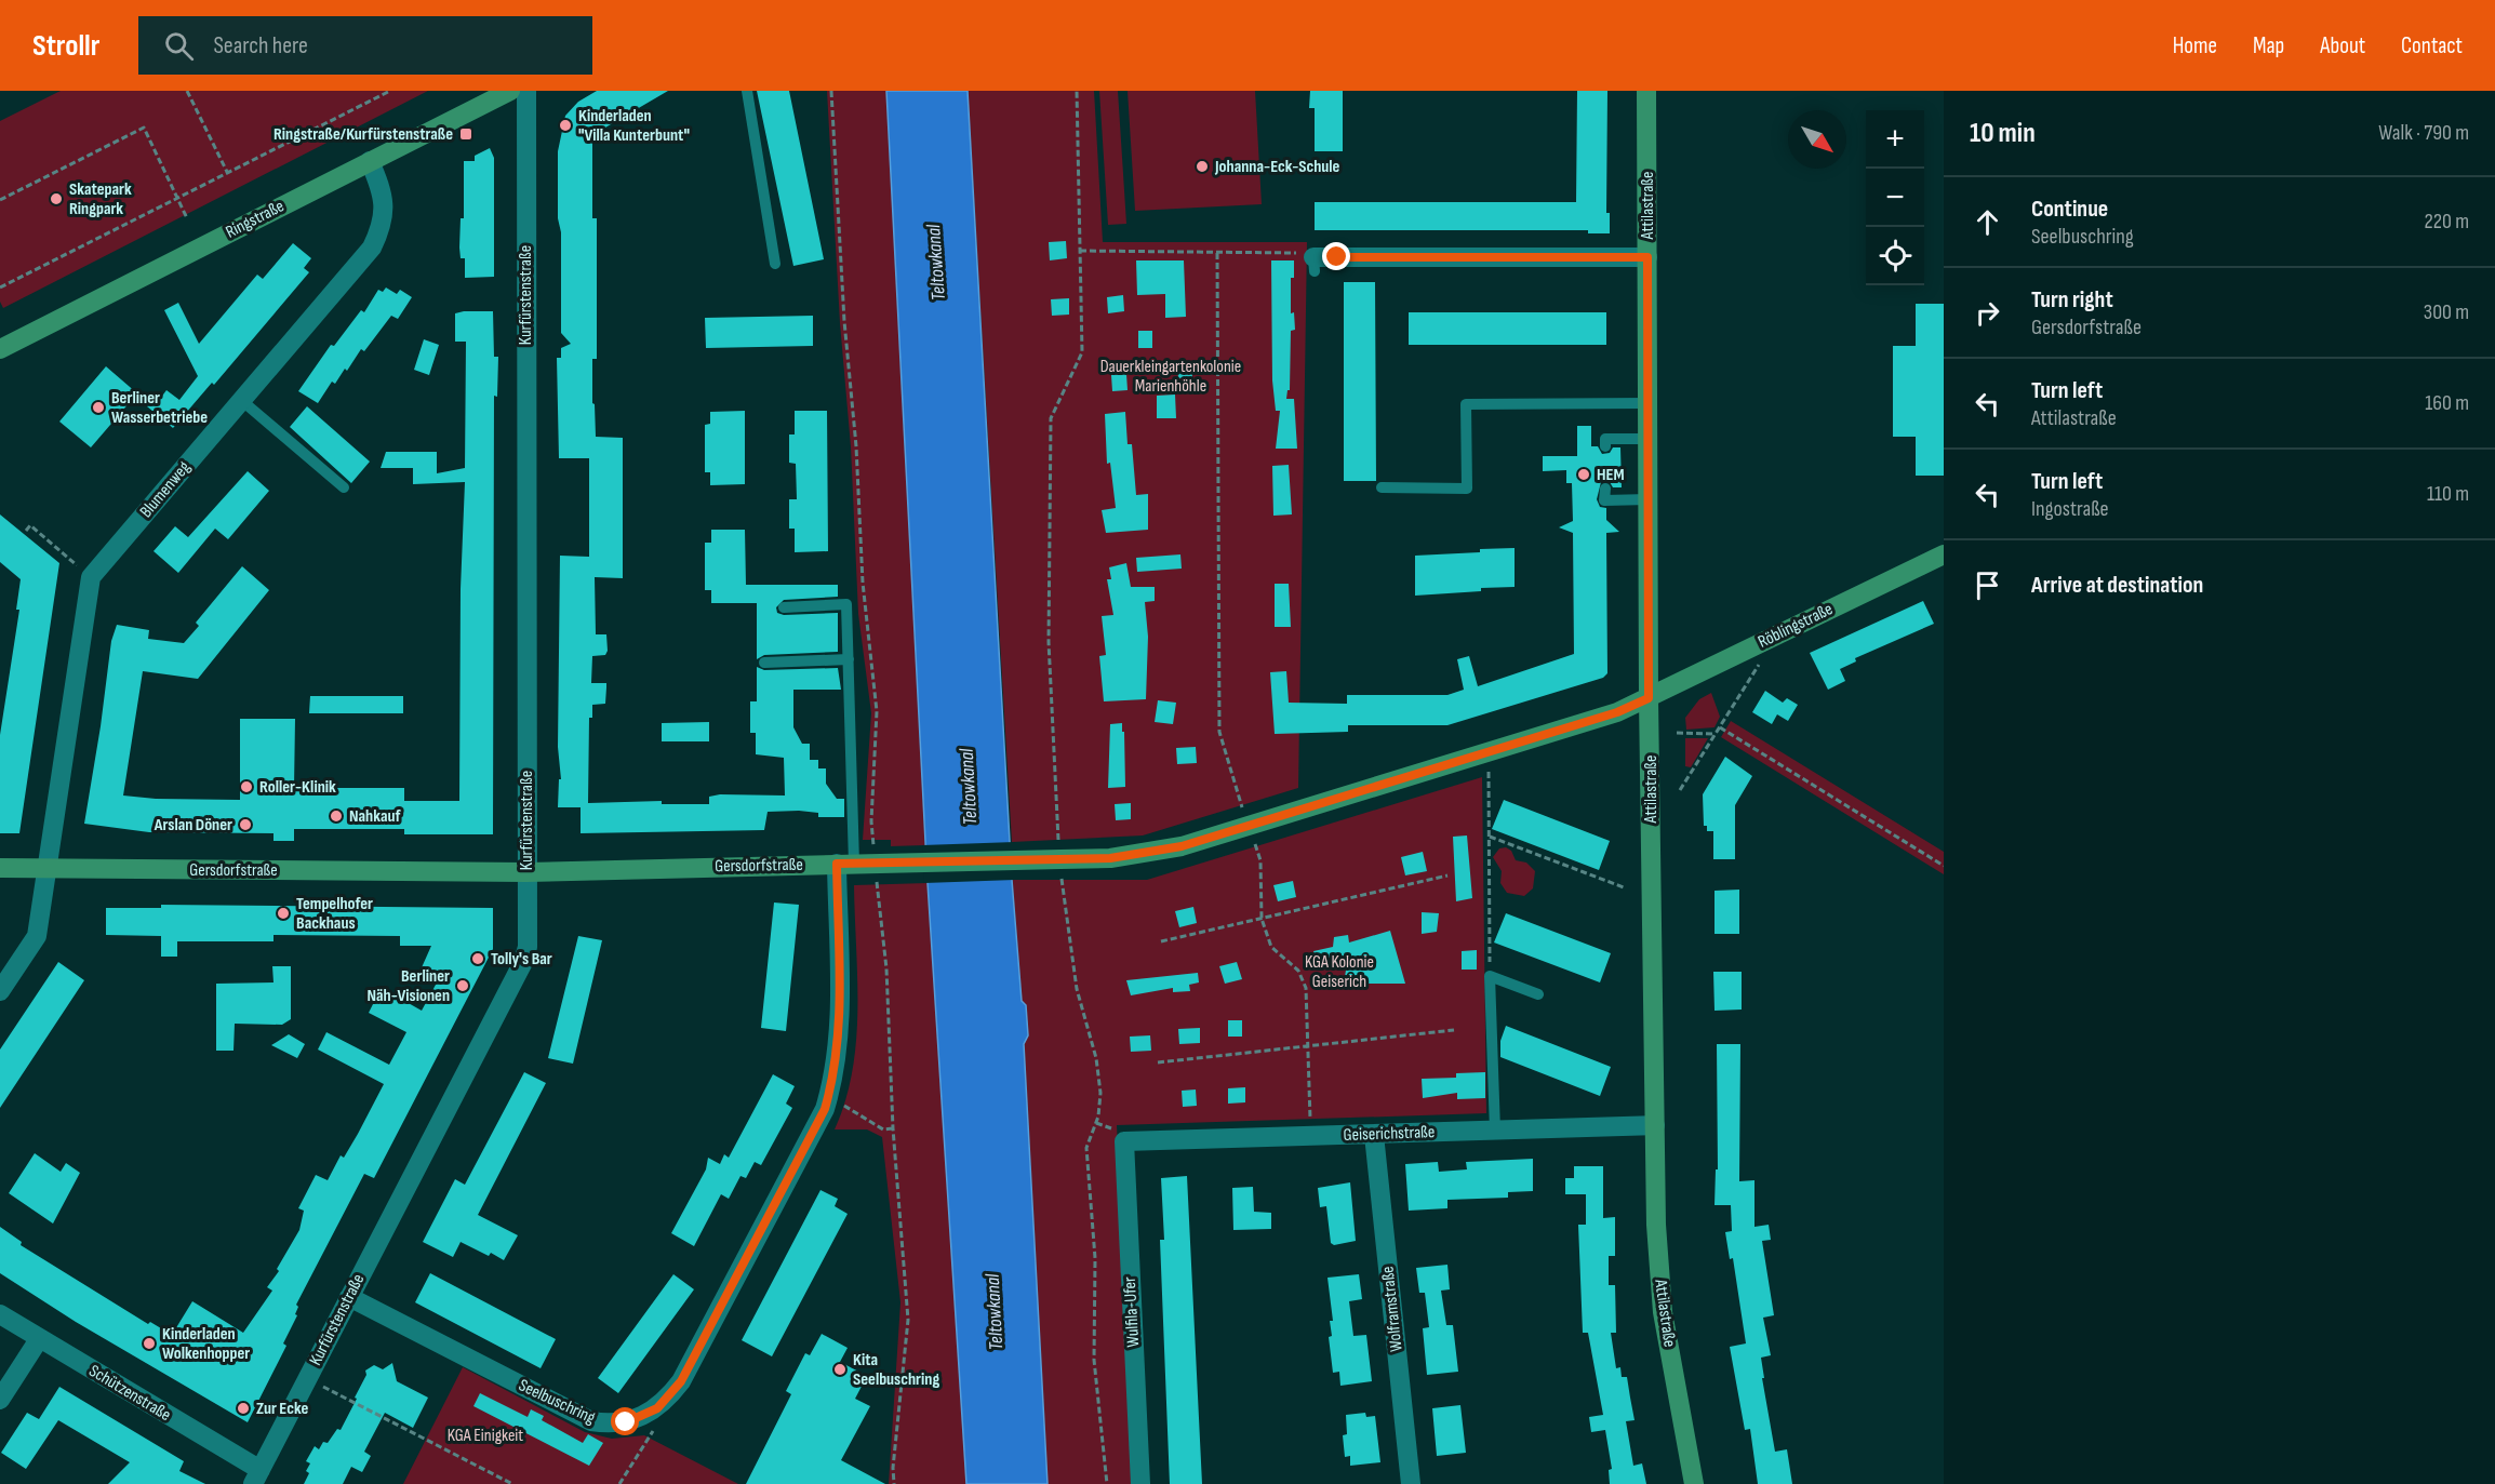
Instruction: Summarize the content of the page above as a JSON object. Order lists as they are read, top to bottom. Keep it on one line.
{"streets":{"street":["Attilastraße","Ringstraße","Kurfürstenstraße","Blumenweg","Röblingstraße","Gersdorfstraße","Geiserichstraße","Wolframstraße","Wulfila-Ufer","Schützenstraße","Seelbuschring"]},"crossings":[["Attilastraße","Röblingstraße"],["Attilastraße","Gersdorfstraße"],["Attilastraße","Geiserichstraße"],["Ringstraße","Blumenweg"],["Kurfürstenstraße","Gersdorfstraße"],["Kurfürstenstraße","Schützenstraße"],["Kurfürstenstraße","Seelbuschring"],["Blumenweg","Gersdorfstraße"],["Röblingstraße","Gersdorfstraße"],["Gersdorfstraße","Seelbuschring"],["Geiserichstraße","Wolframstraße"],["Geiserichstraße","Wulfila-Ufer"]],"water":["Teltowkanal"],"parks":["Dauerkleingartenkolonie Marienhöhle","KGA Kolonie Geiserich","KGA Einigkeit"],"places":{"other":["Kinderladen \"Villa Kunterbunt\"","Johanna-Eck-Schule","Skatepark Ringpark","Berliner Wasserbetriebe","HEM","Roller-Klinik","Nahkauf","Arslan Döner","Tempelhofer Backhaus","Tolly's Bar","Berliner Näh-Visionen","Kinderladen Wolkenhopper","Kita Seelbuschring","Zur Ecke"],"transit":["Ringstraße/Kurfürstenstraße"]},"north":"bottom right","page":{"header":"Strollr","search":"Search here","nav":["Home","Map","About","Contact"],"heading":["10 min","Walk · 790 m"],"map_buttons":["+","−"],"list":[["Continue","Seelbuschring","220 m"],["Turn right","Gersdorfstraße","300 m"],["Turn left","Attilastraße","160 m"],["Turn left","Ingostraße","110 m"],"Arrive at destination"]}}
